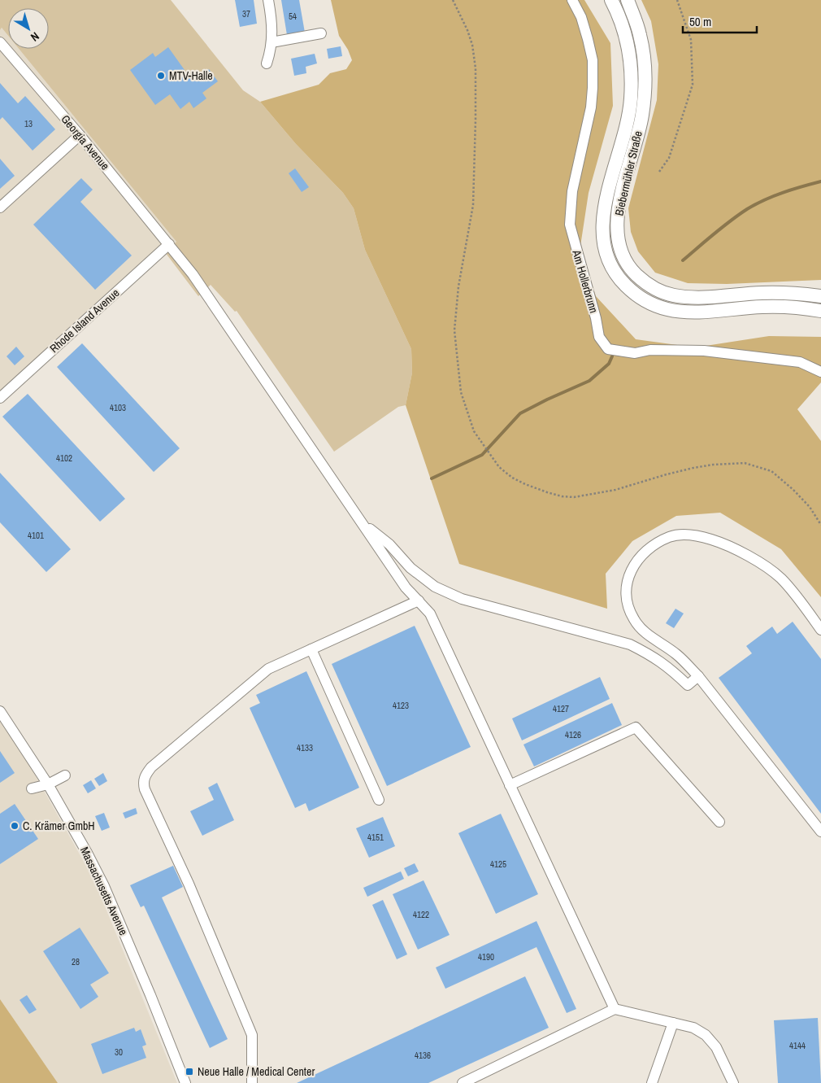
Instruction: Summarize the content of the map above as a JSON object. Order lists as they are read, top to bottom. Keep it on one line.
{"streets":{"main road":["Biebermühler Straße"],"street":["Georgia Avenue","Am Hollerbrunn","Rhode Island Avenue","Massachusetts Avenue"]},"crossings":[["Georgia Avenue","Rhode Island Avenue"]],"places":{"other":["MTV-Halle","C. Krämer GmbH"],"transit":["Neue Halle / Medical Center"]},"house_numbers":["37","54","13","4103","4102","4101","4123","4127","4126","4133","4151","4125","4122","4190","28","4144","30","4136"],"scale_bar":"50 m","north":"bottom right"}
